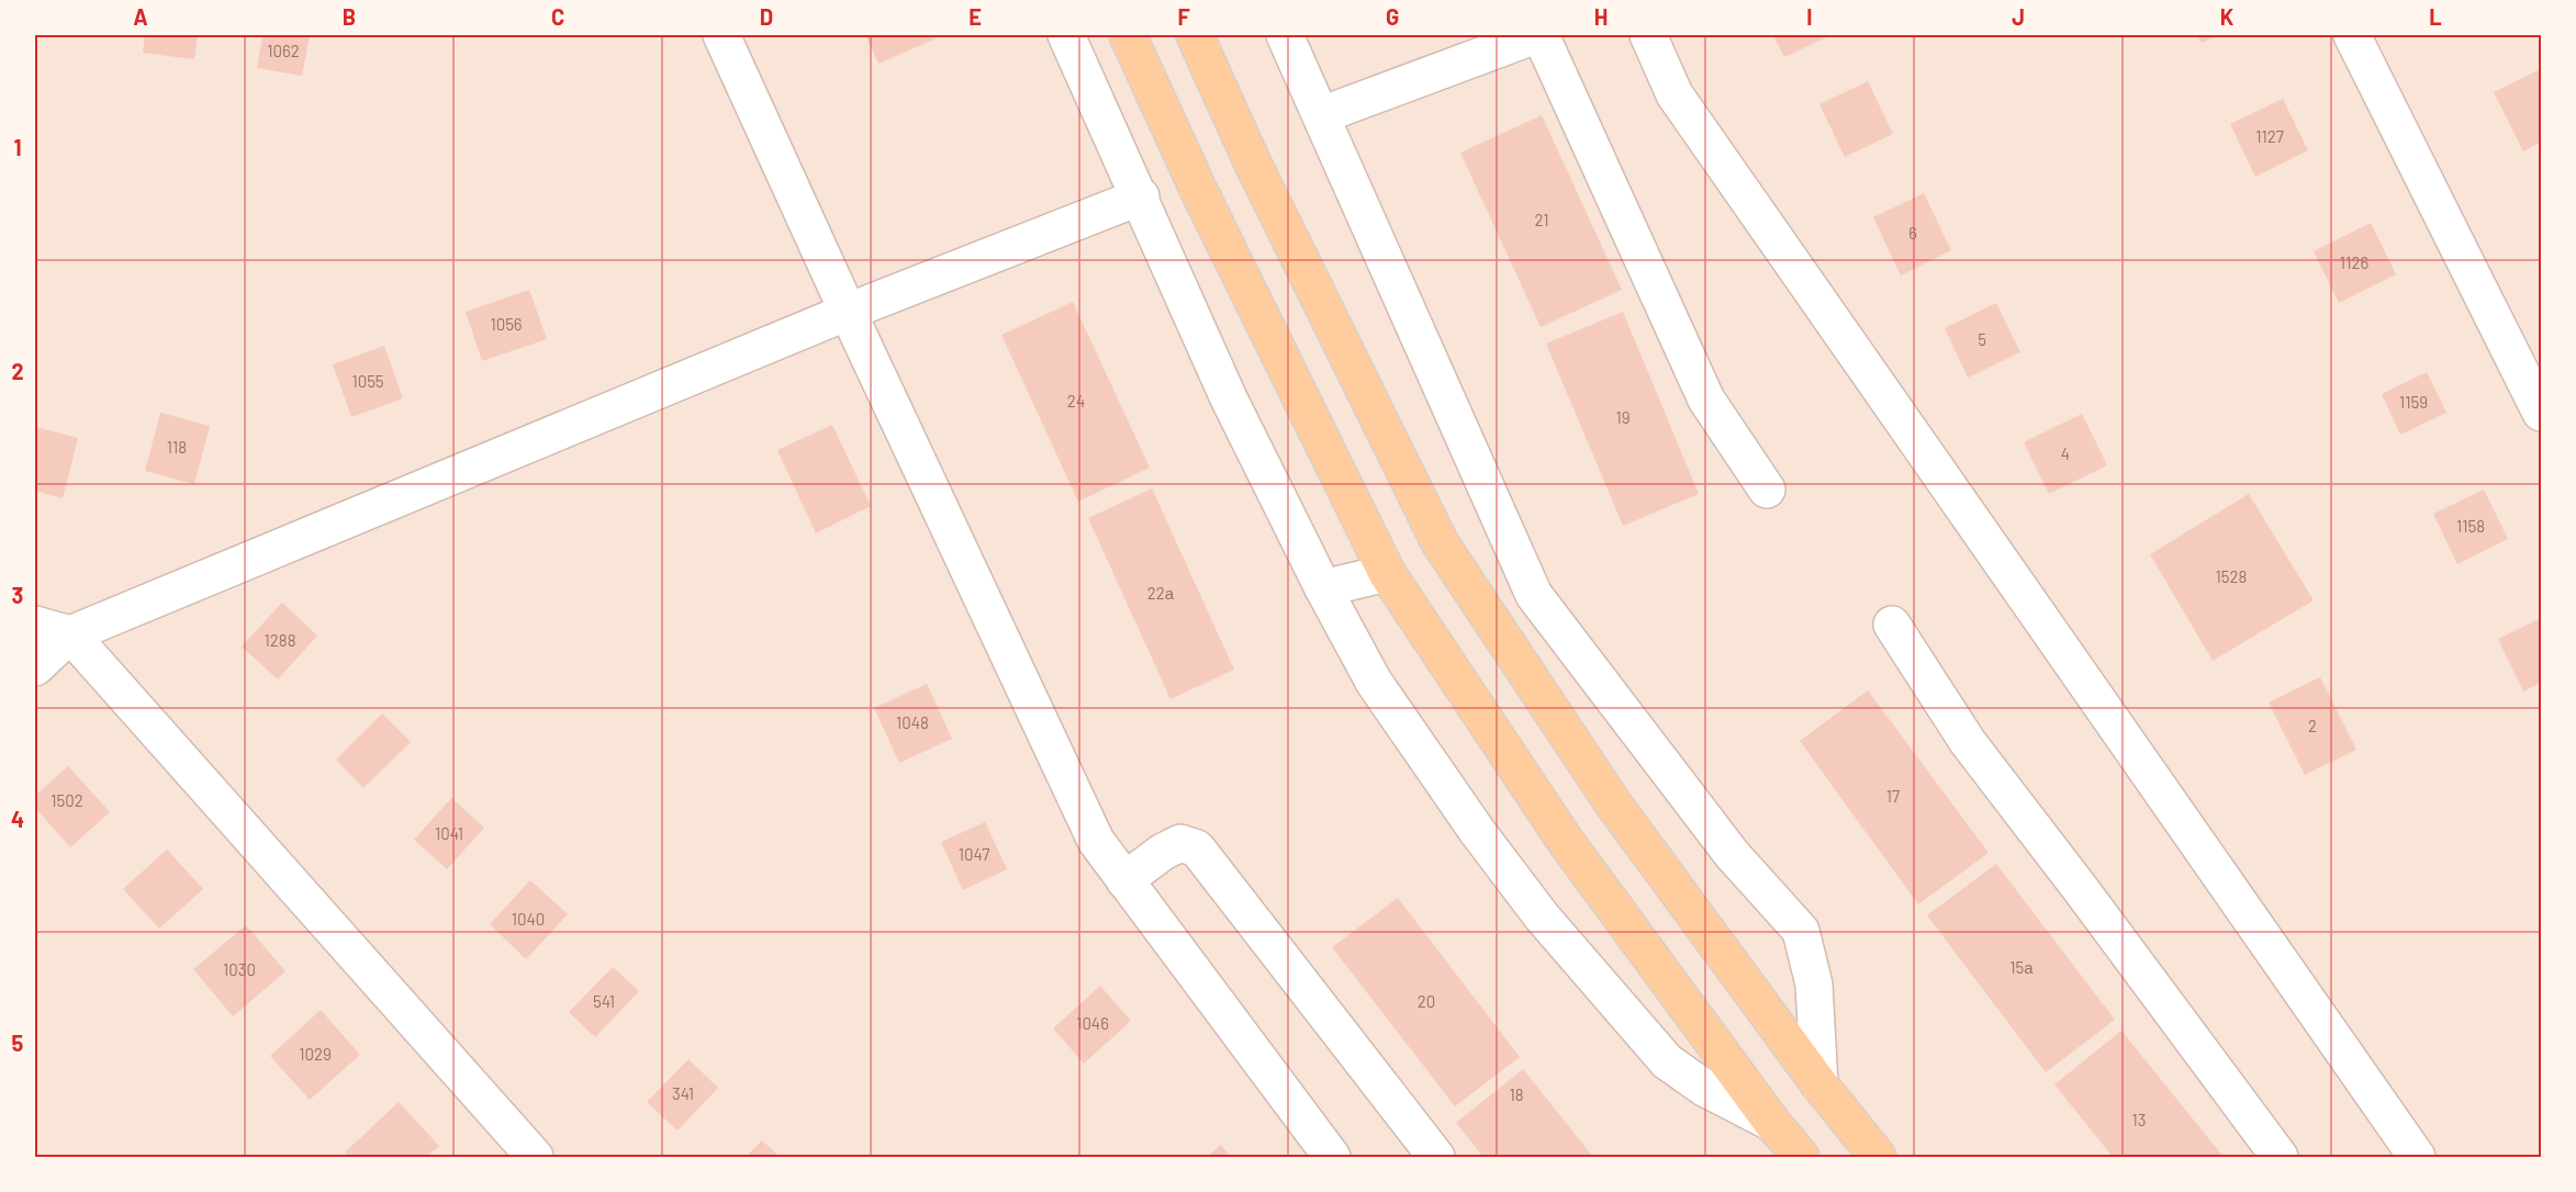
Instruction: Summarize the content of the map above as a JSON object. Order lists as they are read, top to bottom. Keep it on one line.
{"house_numbers":["1062","1127","21","6","1126","1056","5","1055","24","1159","19","118","4","1158","1528","22а","1288","1048","2","17","1502","1041","1047","1040","15а","1030","541","20","1046","1029","341","18","13"],"grid":{"columns":["A","B","C","D","E","F","G","H","I","J","K","L"],"rows":["1","2","3","4","5"]}}
